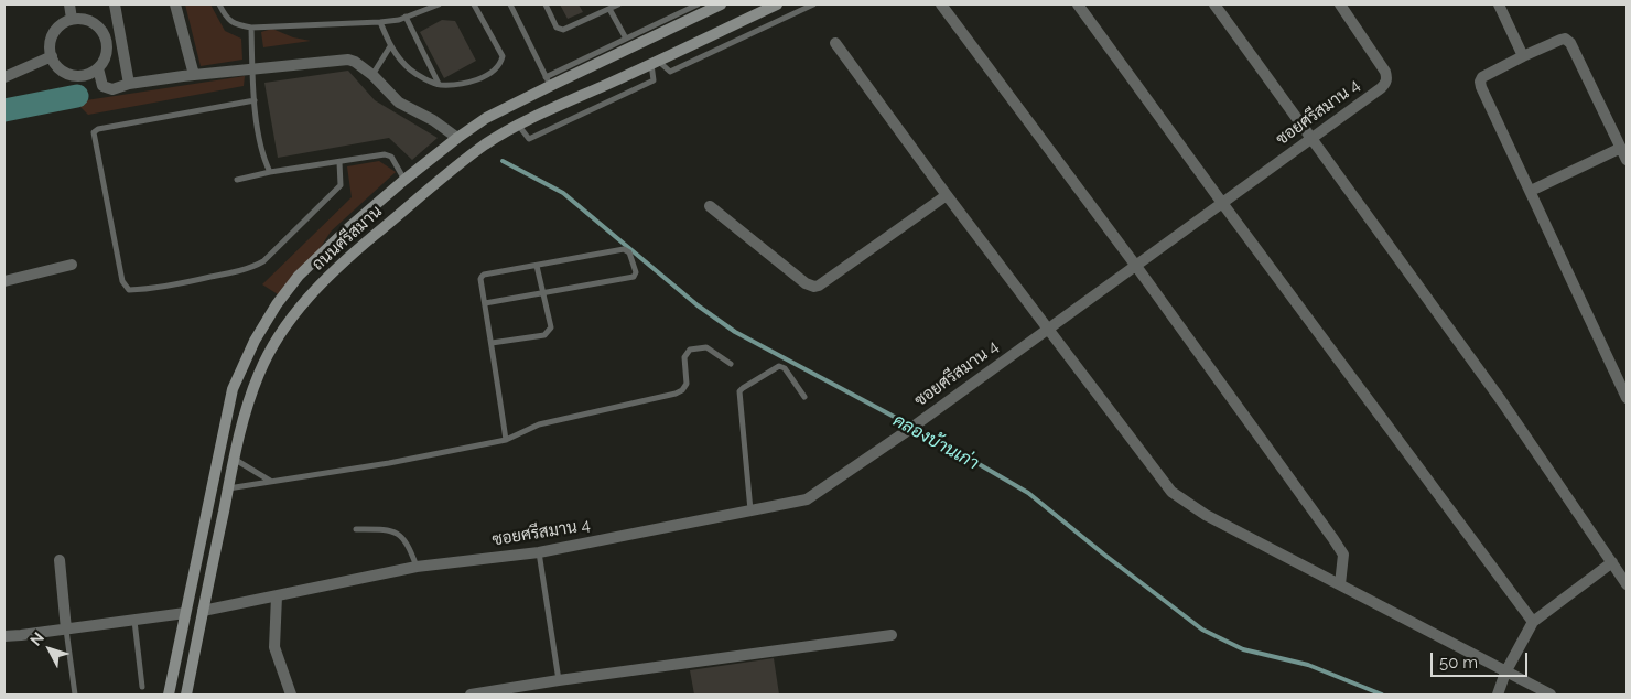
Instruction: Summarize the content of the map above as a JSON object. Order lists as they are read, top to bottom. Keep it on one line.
{"streets":{"main road":["ถนนศรีสมาน"],"street":["ซอยศรีสมาน 4"]},"crossings":[["ซอยศรีสมาน 4","ถนนศรีสมาน"]],"water":["คลองบ้านเก่า"],"scale_bar":"50 m","north":"top left"}
